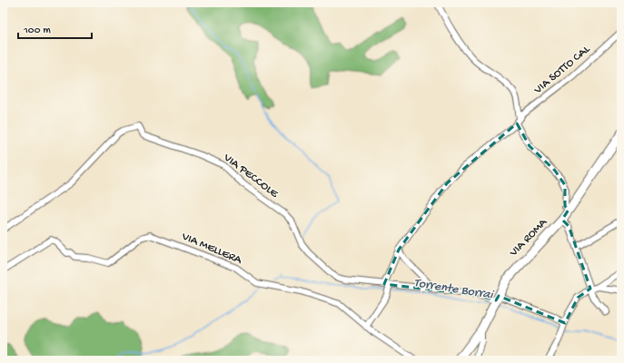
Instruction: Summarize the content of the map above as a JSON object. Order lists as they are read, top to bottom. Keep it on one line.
{"streets":{"main road":["VIA ROMA"],"street":["VIA SOTTO CAL","VIA PECCOLE","VIA MELLERA"]},"crossings":[["VIA SOTTO CAL","VIA PECCOLE"],["VIA SOTTO CAL","VIA MELLERA"],["VIA PECCOLE","VIA ROMA"]],"water":["Torrente Borrai"],"scale_bar":"100 m"}
